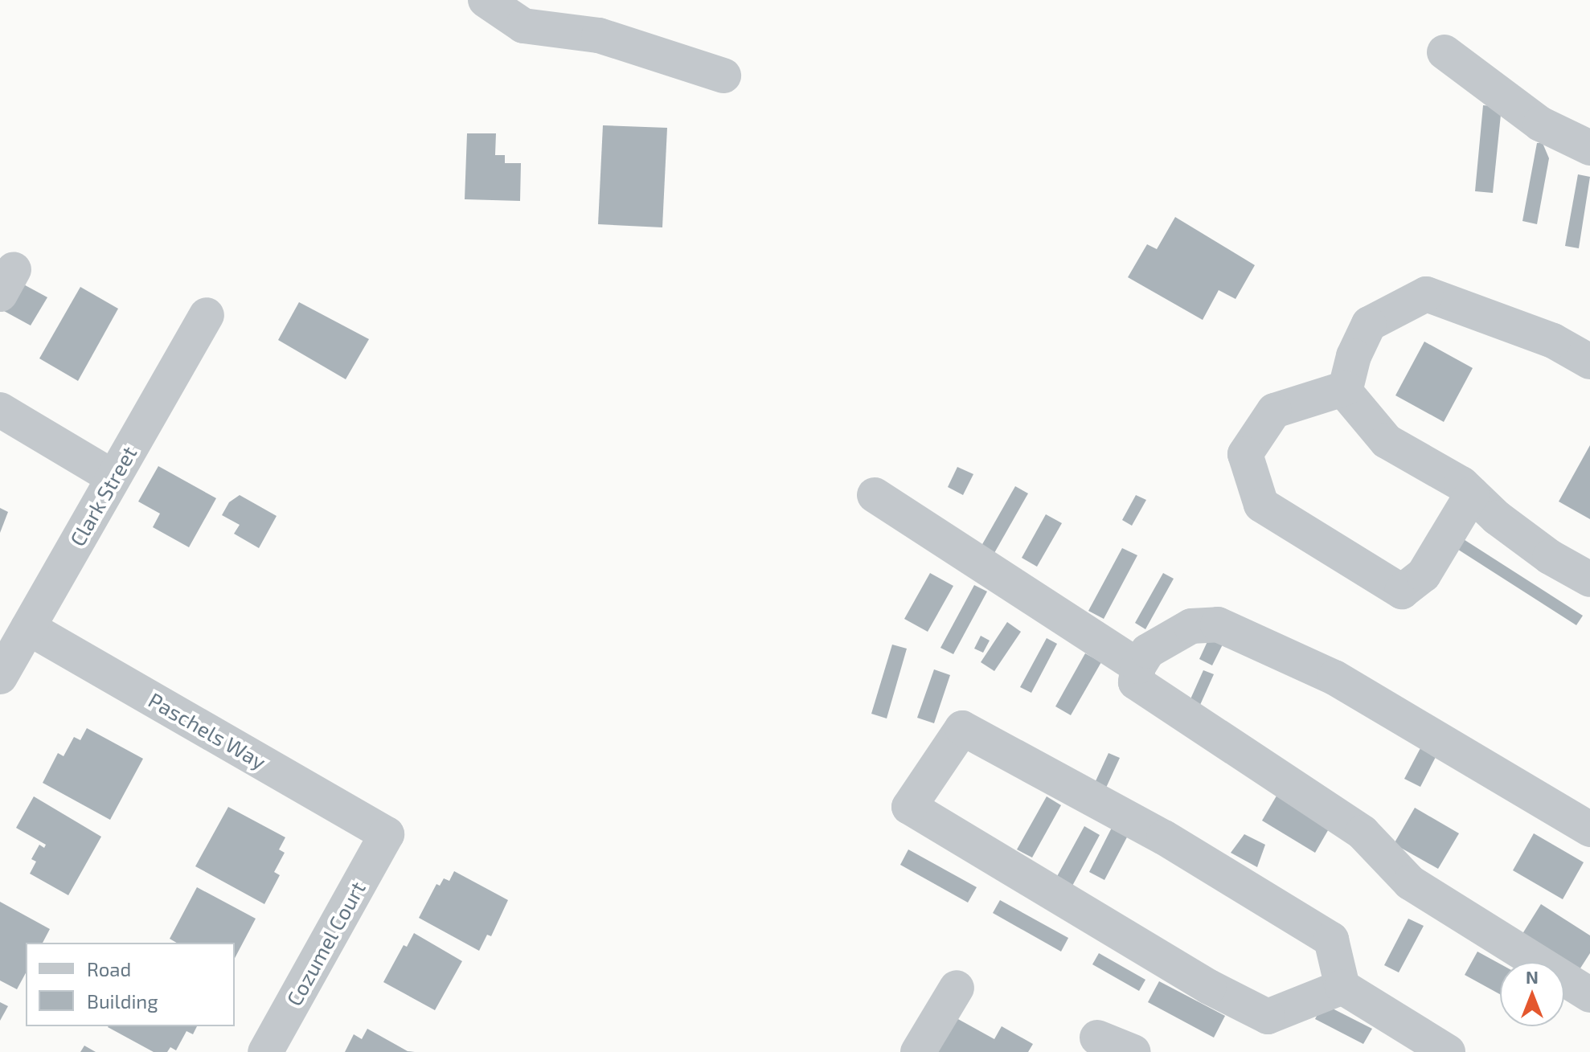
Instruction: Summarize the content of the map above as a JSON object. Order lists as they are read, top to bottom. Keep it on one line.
{"streets":{"street":["Clark Street","Paschels Way","Cozumel Court"]},"crossings":[["Clark Street","Paschels Way"],["Paschels Way","Cozumel Court"]],"legend":["Road","Building"],"north":"top"}
